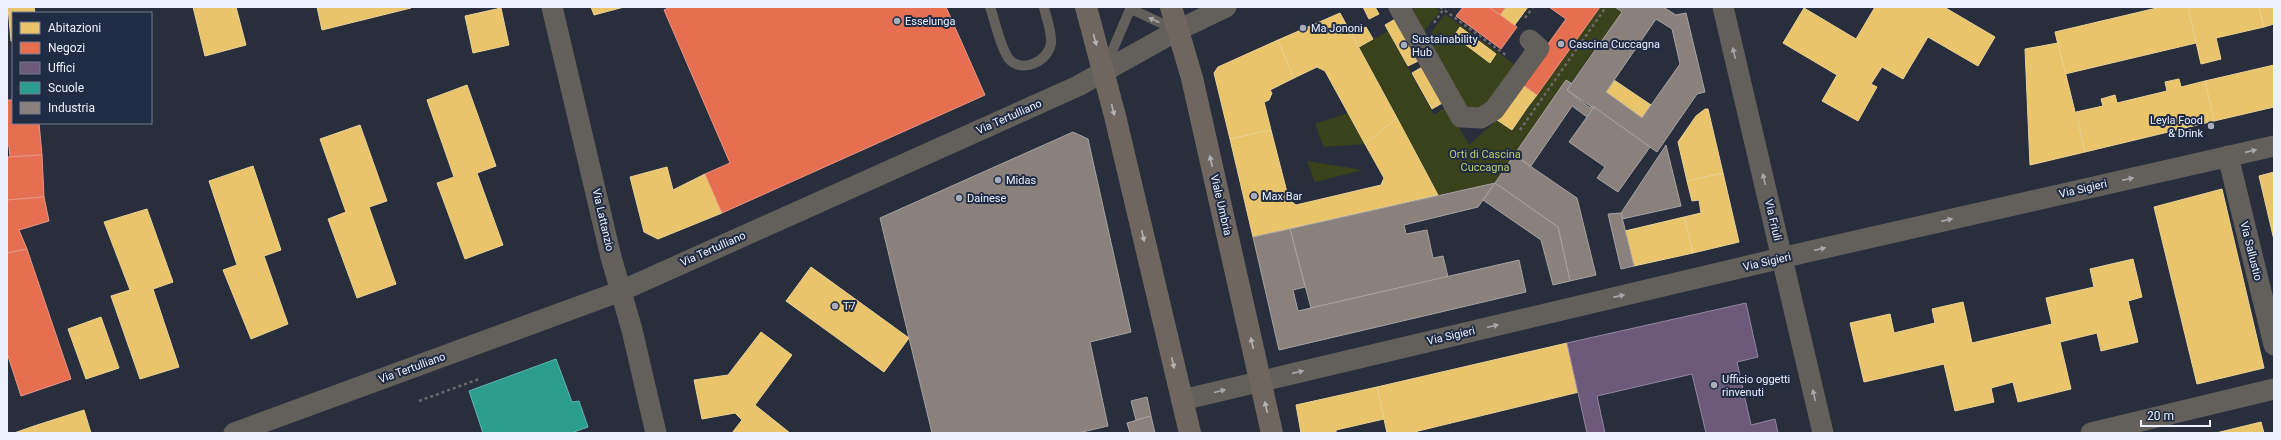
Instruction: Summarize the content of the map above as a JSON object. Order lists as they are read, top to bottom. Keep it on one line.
{"streets":{"main road":["Viale Umbria"],"street":["Via Tertulliano","Via Sigieri","Via Lattanzio","Via Friuli","Via Sallustio"]},"crossings":[["Via Tertulliano","Viale Umbria"],["Via Tertulliano","Via Lattanzio"],["Via Sigieri","Viale Umbria"],["Via Sigieri","Via Friuli"],["Via Sigieri","Via Sallustio"]],"one_way":["Via Sigieri","Via Friuli"],"parks":["Orti di Cascina Cuccagna"],"places":["Esselunga","Ma Jononi","Cascina Cuccagna","Sustainability Hub","Leyla Food & Drink","Midas","Max Bar","Dainese","T7","Ufficio oggetti rinvenuti"],"legend":["Abitazioni","Negozi","Uffici","Scuole","Industria"],"scale_bar":"20 m"}
